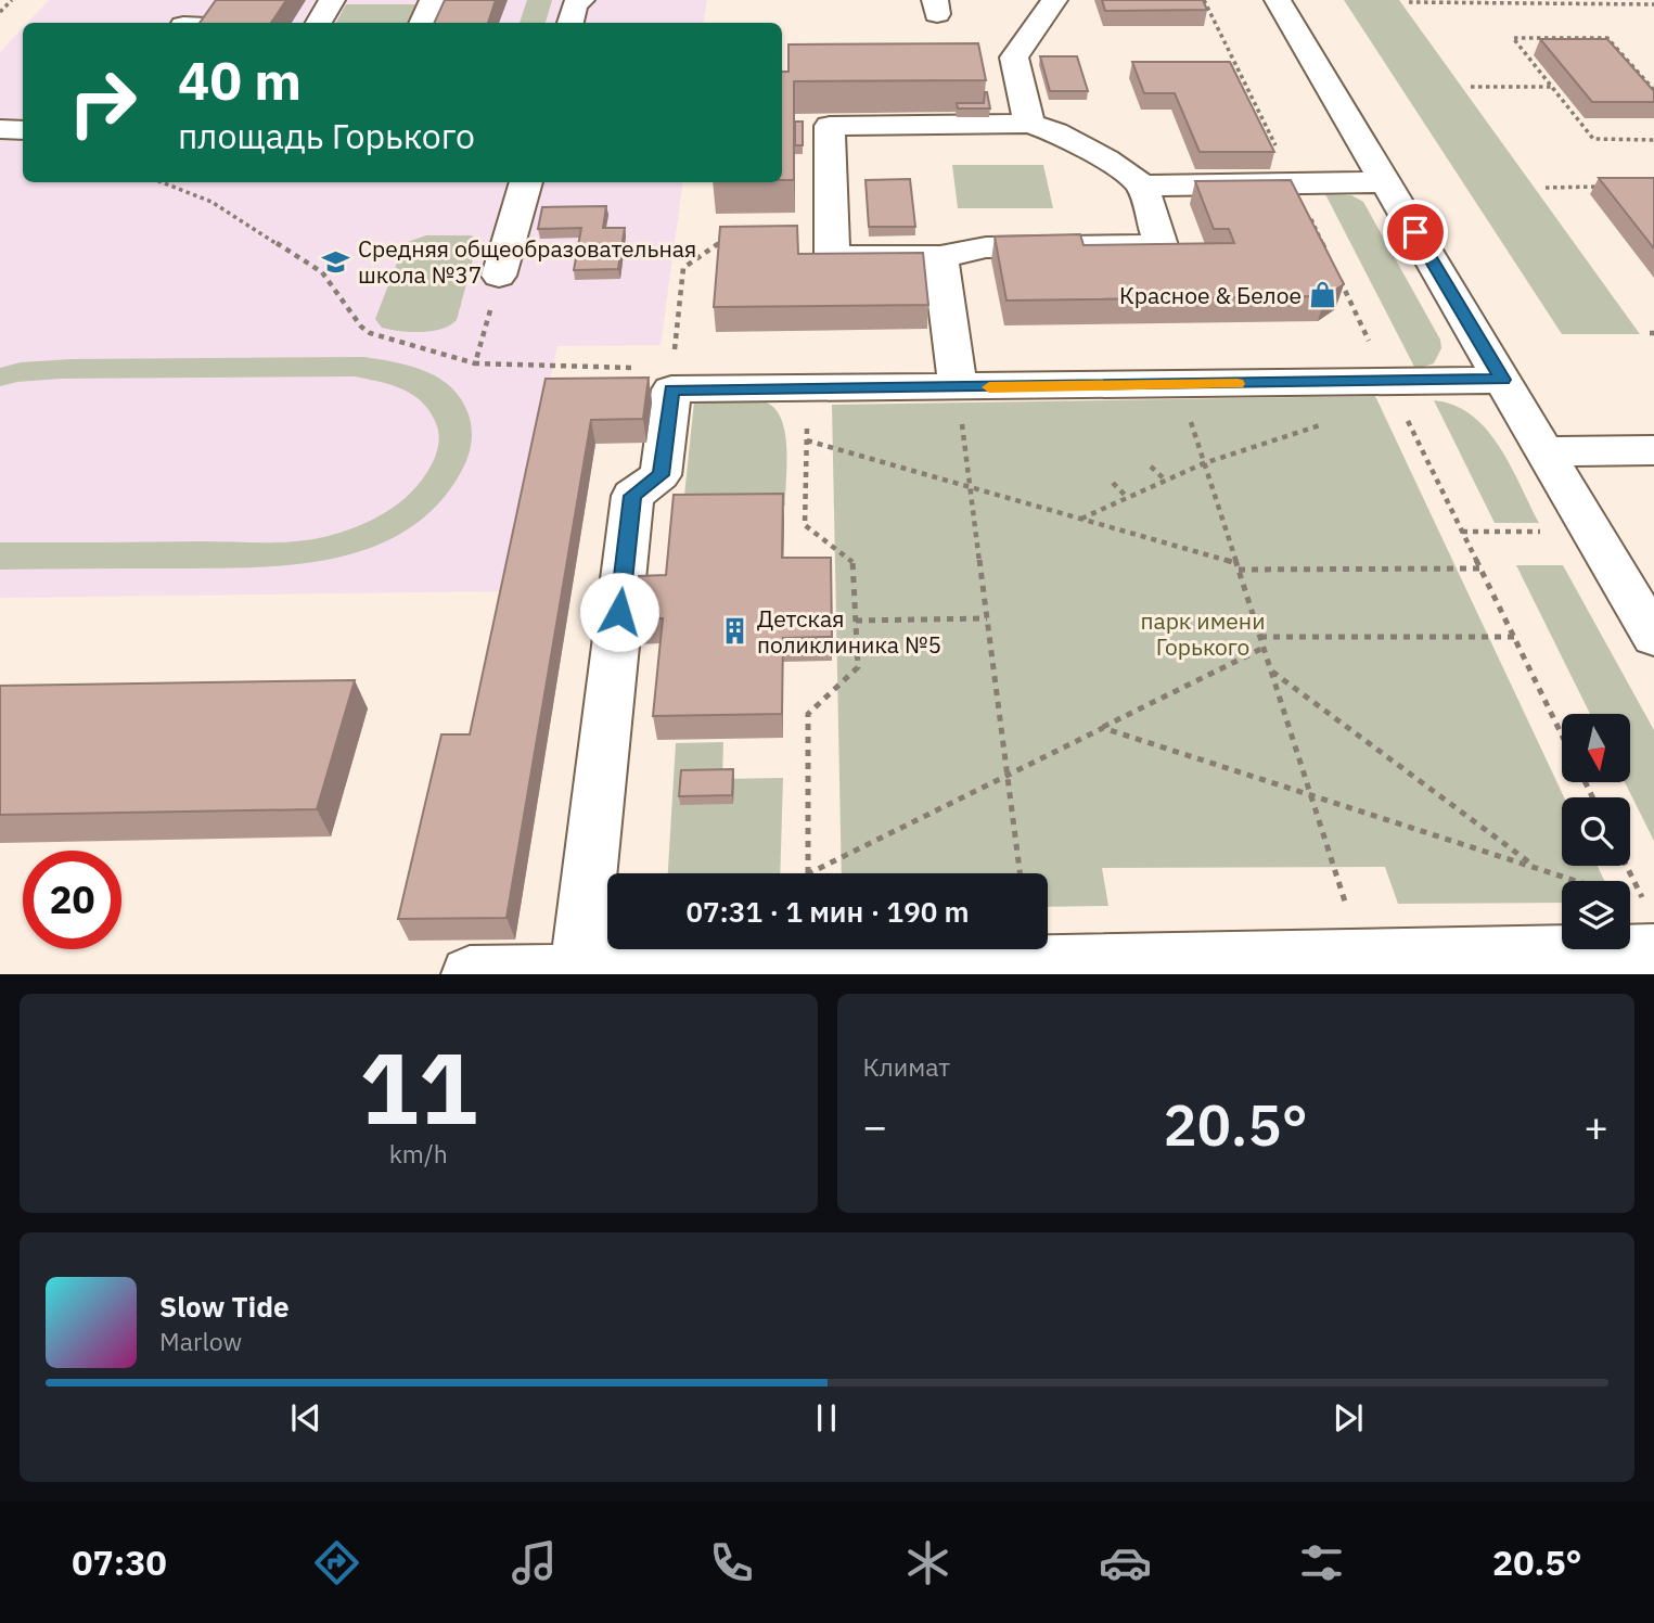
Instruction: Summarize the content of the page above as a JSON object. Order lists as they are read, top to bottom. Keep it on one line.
{"parks":["парк имени Горького"],"places":{"school or university":["Средняя общеобразовательная школа №37"],"shop":["Красное & Белое"],"building":["Детская поликлиника №5"]},"north":"bottom","page":{"turn":["40 m","площадь Горького"],"limit":"20","trip":"07:31 · 1 мин · 190 m","tile":[["11","km/h"],"Климат"],"heat":["−","20.5°","+"],"song":["Slow Tide","Marlow"],"tabs":["07:30","20.5°"]}}
